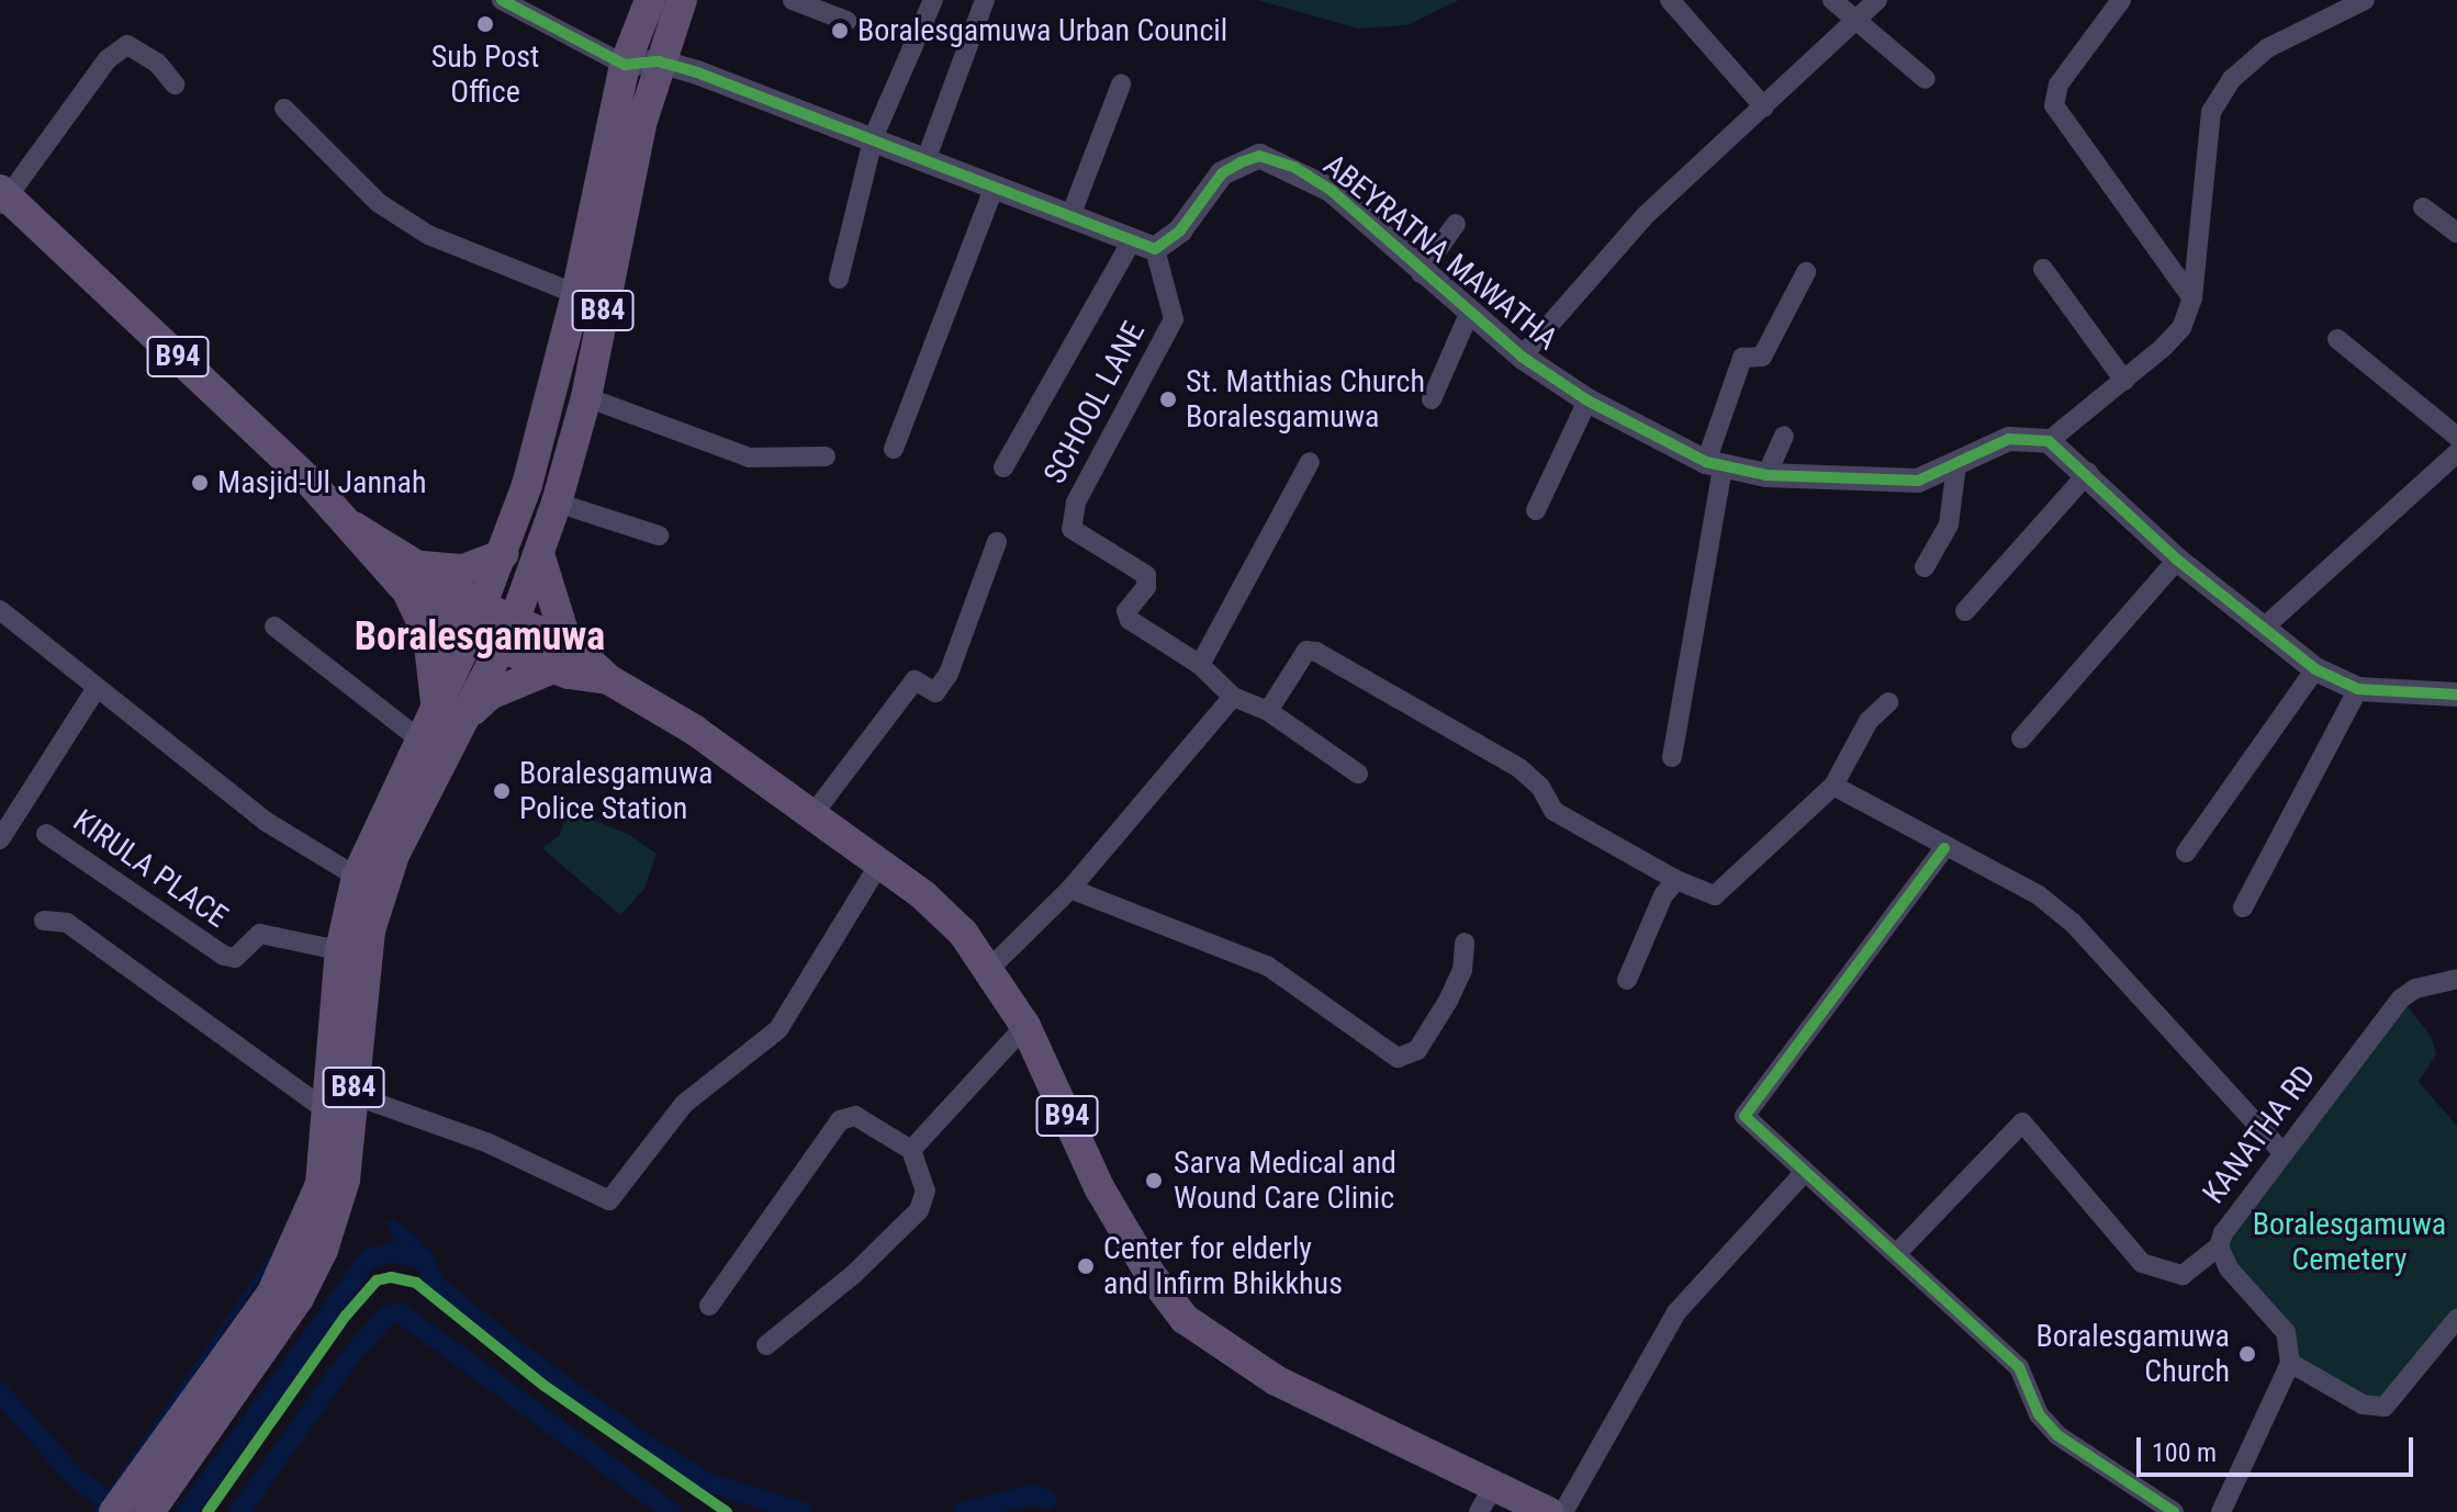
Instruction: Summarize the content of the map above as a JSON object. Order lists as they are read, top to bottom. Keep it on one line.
{"streets":{"main road":["B84","B94"],"street":["ABEYRATNA MAWATHA","SCHOOL LANE","KIRULA PLACE","KANATHA RD"]},"crossings":[["ABEYRATNA MAWATHA","SCHOOL LANE"],["B84","B94"],["B84","KIRULA PLACE"]],"districts":["Boralesgamuwa"],"parks":["Boralesgamuwa Cemetery"],"places":["Sub Post Office","Boralesgamuwa Urban Council","St. Matthias Church Boralesgamuwa","Masjid-Ul Jannah","Boralesgamuwa Police Station","Sarva Medical and Wound Care Clinic","Center for elderly and Infirm Bhikkhus","Boralesgamuwa Church"],"scale_bar":"100 m"}
